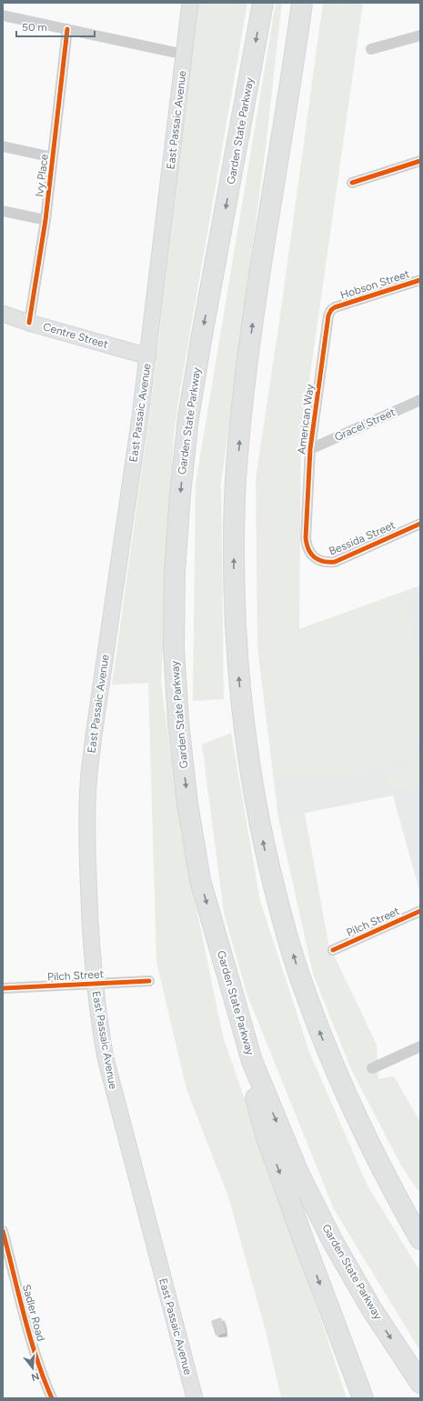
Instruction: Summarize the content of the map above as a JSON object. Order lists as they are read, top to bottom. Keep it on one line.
{"streets":{"highway":["Garden State Parkway"],"main road":["East Passaic Avenue","Centre Street"],"street":["Ivy Place","Hobson Street","American Way","Gracel Street","Bessida Street","Pilch Street","Sadler Road"]},"crossings":[["East Passaic Avenue","Centre Street"],["East Passaic Avenue","Pilch Street"],["Ivy Place","Centre Street"],["Hobson Street","American Way"],["American Way","Gracel Street"],["American Way","Bessida Street"]],"scale_bar":"50 m","north":"bottom"}
